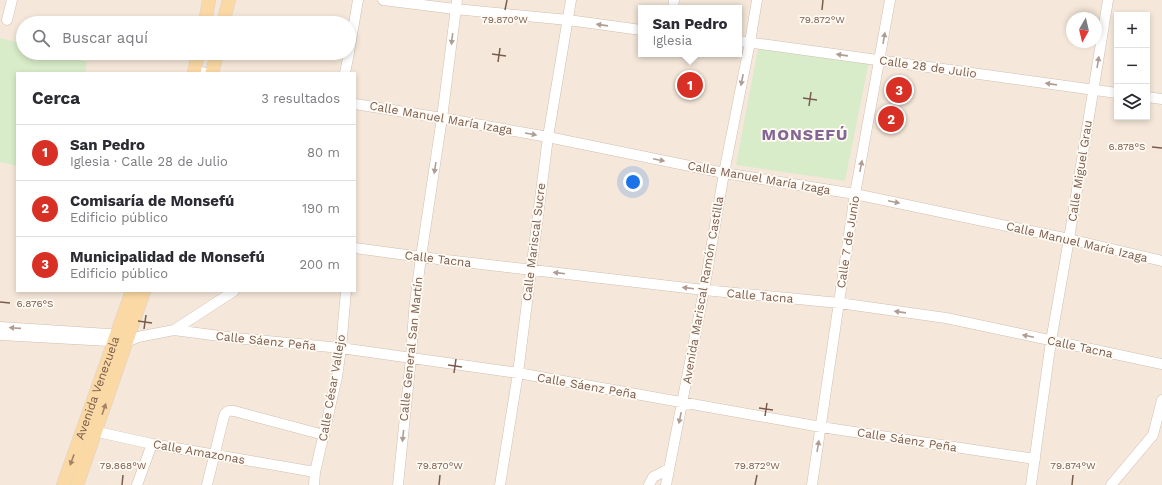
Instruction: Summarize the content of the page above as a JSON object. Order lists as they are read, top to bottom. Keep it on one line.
{"streets":{"main road":["Avenida Venezuela"],"street":["Calle 28 de Julio","Calle Manuel María Izaga","Calle Miguel Grau","Calle Mariscal Sucre","Calle 7 de Junio","Calle Tacna","Avenida Mariscal Ramón Castilla","Calle Sáenz Peña","Calle General San Martín","Calle César Vallejo","Calle Amazonas"]},"crossings":[["Calle 28 de Julio","Calle Miguel Grau"],["Calle 28 de Julio","Calle 7 de Junio"],["Calle 28 de Julio","Avenida Mariscal Ramón Castilla"],["Calle Manuel María Izaga","Calle Miguel Grau"],["Calle Manuel María Izaga","Calle Mariscal Sucre"],["Calle Manuel María Izaga","Calle 7 de Junio"],["Calle Manuel María Izaga","Avenida Mariscal Ramón Castilla"],["Calle Manuel María Izaga","Calle General San Martín"],["Calle Miguel Grau","Calle Tacna"],["Calle Miguel Grau","Calle Sáenz Peña"],["Calle Mariscal Sucre","Calle Tacna"],["Calle Mariscal Sucre","Calle Sáenz Peña"],["Calle 7 de Junio","Calle Tacna"],["Calle 7 de Junio","Calle Sáenz Peña"],["Calle Tacna","Avenida Mariscal Ramón Castilla"],["Calle Tacna","Calle General San Martín"],["Avenida Mariscal Ramón Castilla","Calle Sáenz Peña"],["Calle Sáenz Peña","Calle General San Martín"],["Calle Sáenz Peña","Avenida Venezuela"],["Calle Sáenz Peña","Calle César Vallejo"],["Avenida Venezuela","Calle Amazonas"],["Calle César Vallejo","Calle Amazonas"]],"one_way":["Calle 28 de Julio","Calle Manuel María Izaga","Calle 7 de Junio","Calle Tacna","Avenida Mariscal Ramón Castilla","Calle General San Martín"],"districts":["MONSEFÚ"],"north":"bottom","page":{"popup":["San Pedro","Iglesia"],"map_buttons":["+","−"],"search":"Buscar aquí","pins":["1","3","2"],"heading":["Cerca","3 resultados"],"list":[{"mark":"1","name":"San Pedro","note":"Iglesia · Calle 28 de Julio","value":"80 m"},{"mark":"2","name":"Comisaría de Monsefú","note":"Edificio público","value":"190 m"},{"mark":"3","name":"Municipalidad de Monsefú","note":"Edificio público","value":"200 m"}]},"coordinates":["79.870°W","79.872°W","6.878°S","6.876°S","79.868°W","79.874°W"]}
